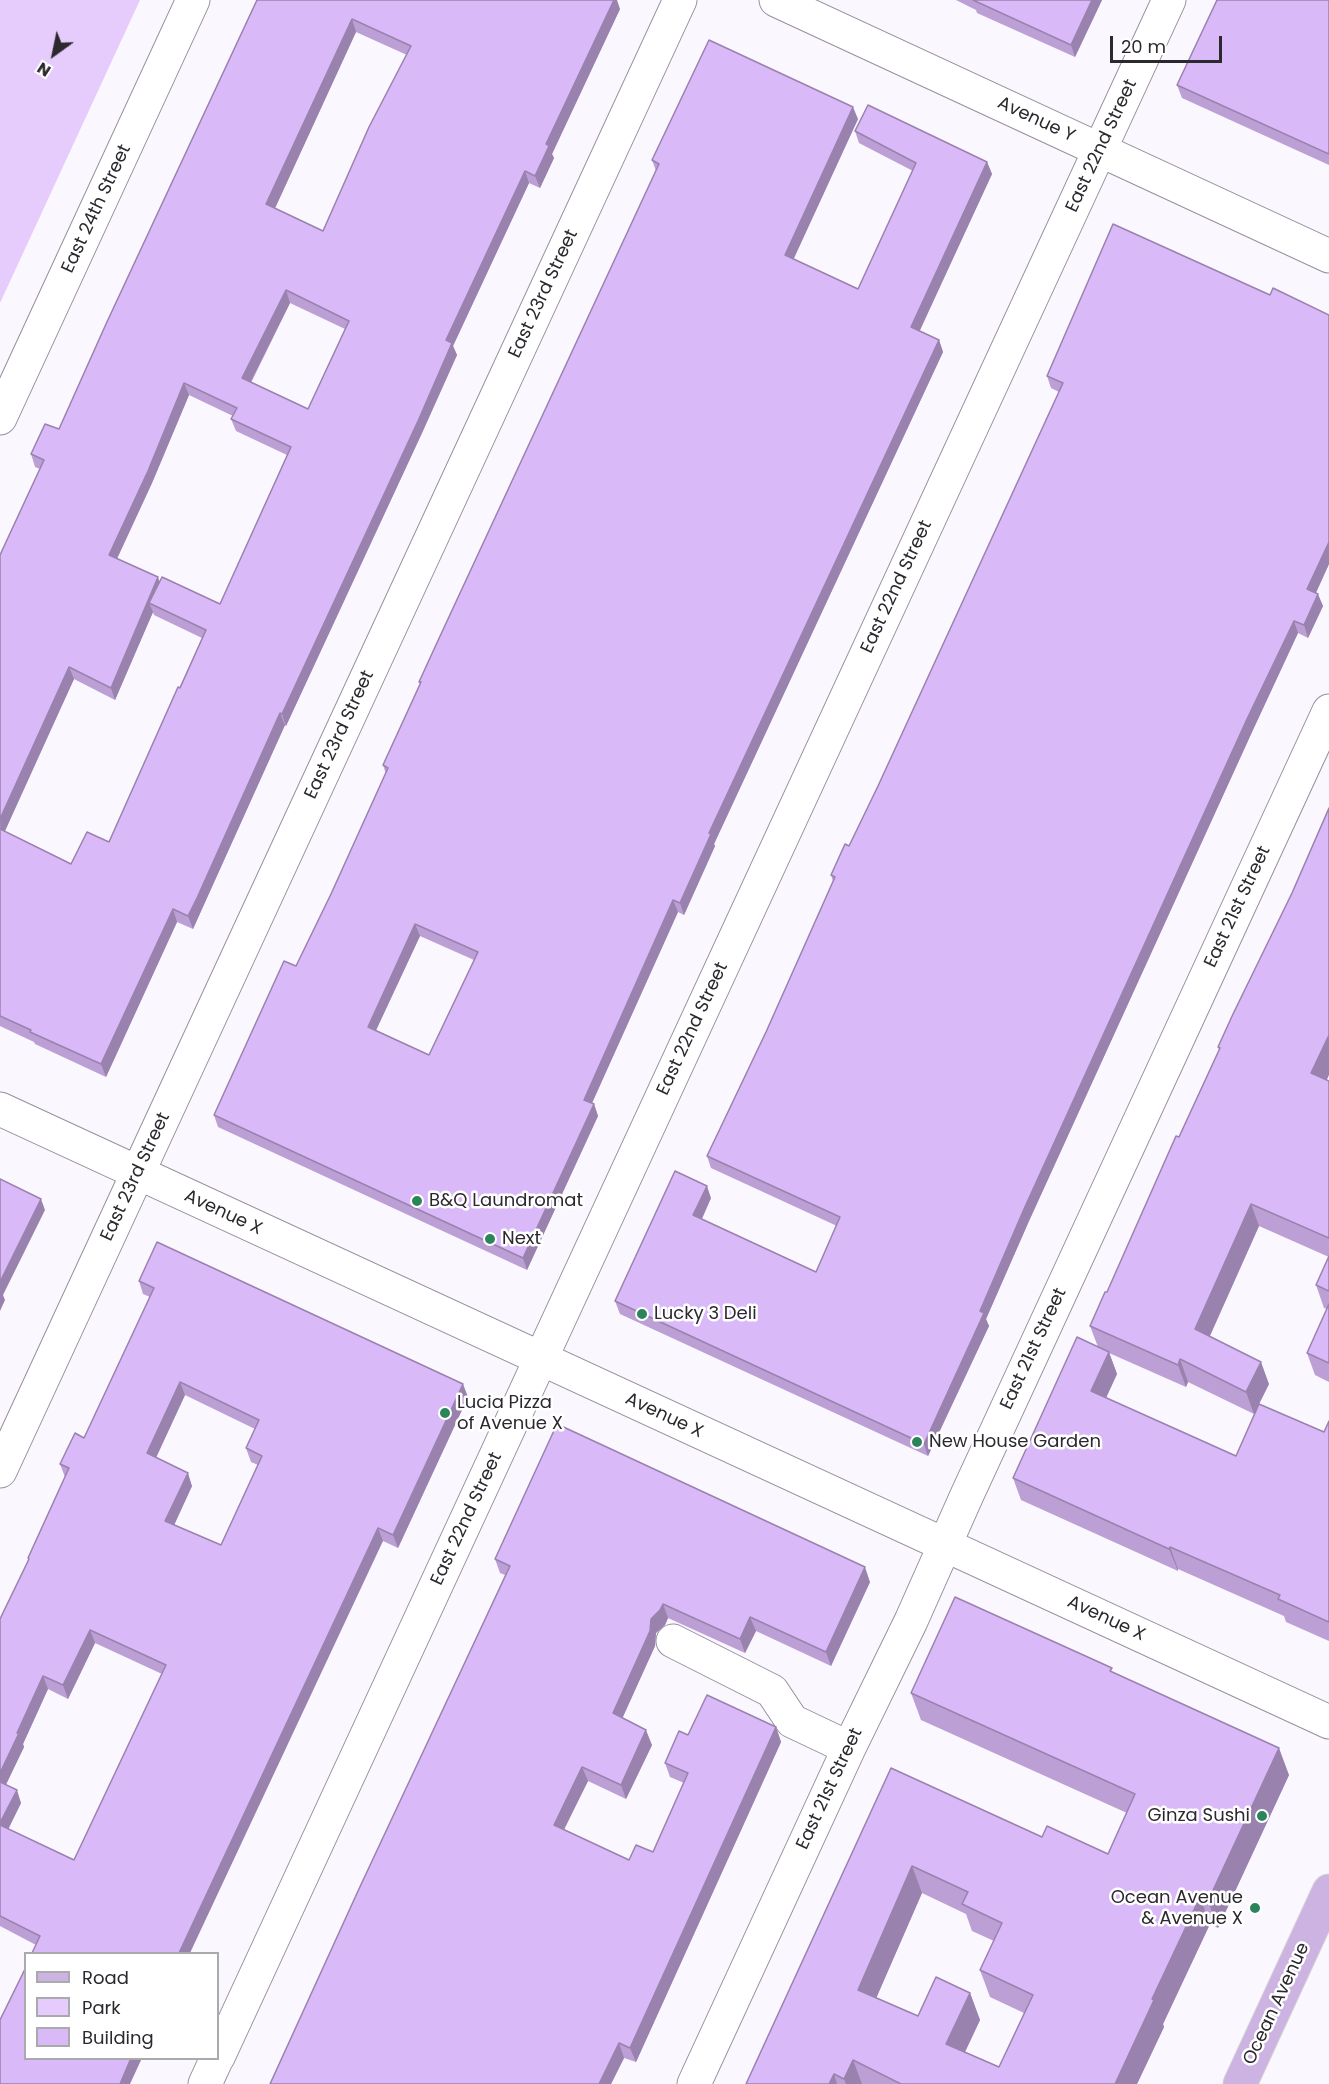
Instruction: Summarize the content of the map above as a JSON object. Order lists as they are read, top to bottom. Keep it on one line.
{"streets":{"main road":["Ocean Avenue"],"street":["Avenue Y","East 22nd Street","East 24th Street","East 23rd Street","East 21st Street","Avenue X"]},"crossings":[["Avenue Y","East 22nd Street"],["East 22nd Street","Avenue X"],["East 23rd Street","Avenue X"],["East 21st Street","Avenue X"]],"places":["B&Q Laundromat","Next","Lucky 3 Deli","Lucia Pizza of Avenue X","New House Garden","Ginza Sushi","Ocean Avenue & Avenue X"],"legend":["Road","Park","Building"],"scale_bar":"20 m","north":"bottom left"}
